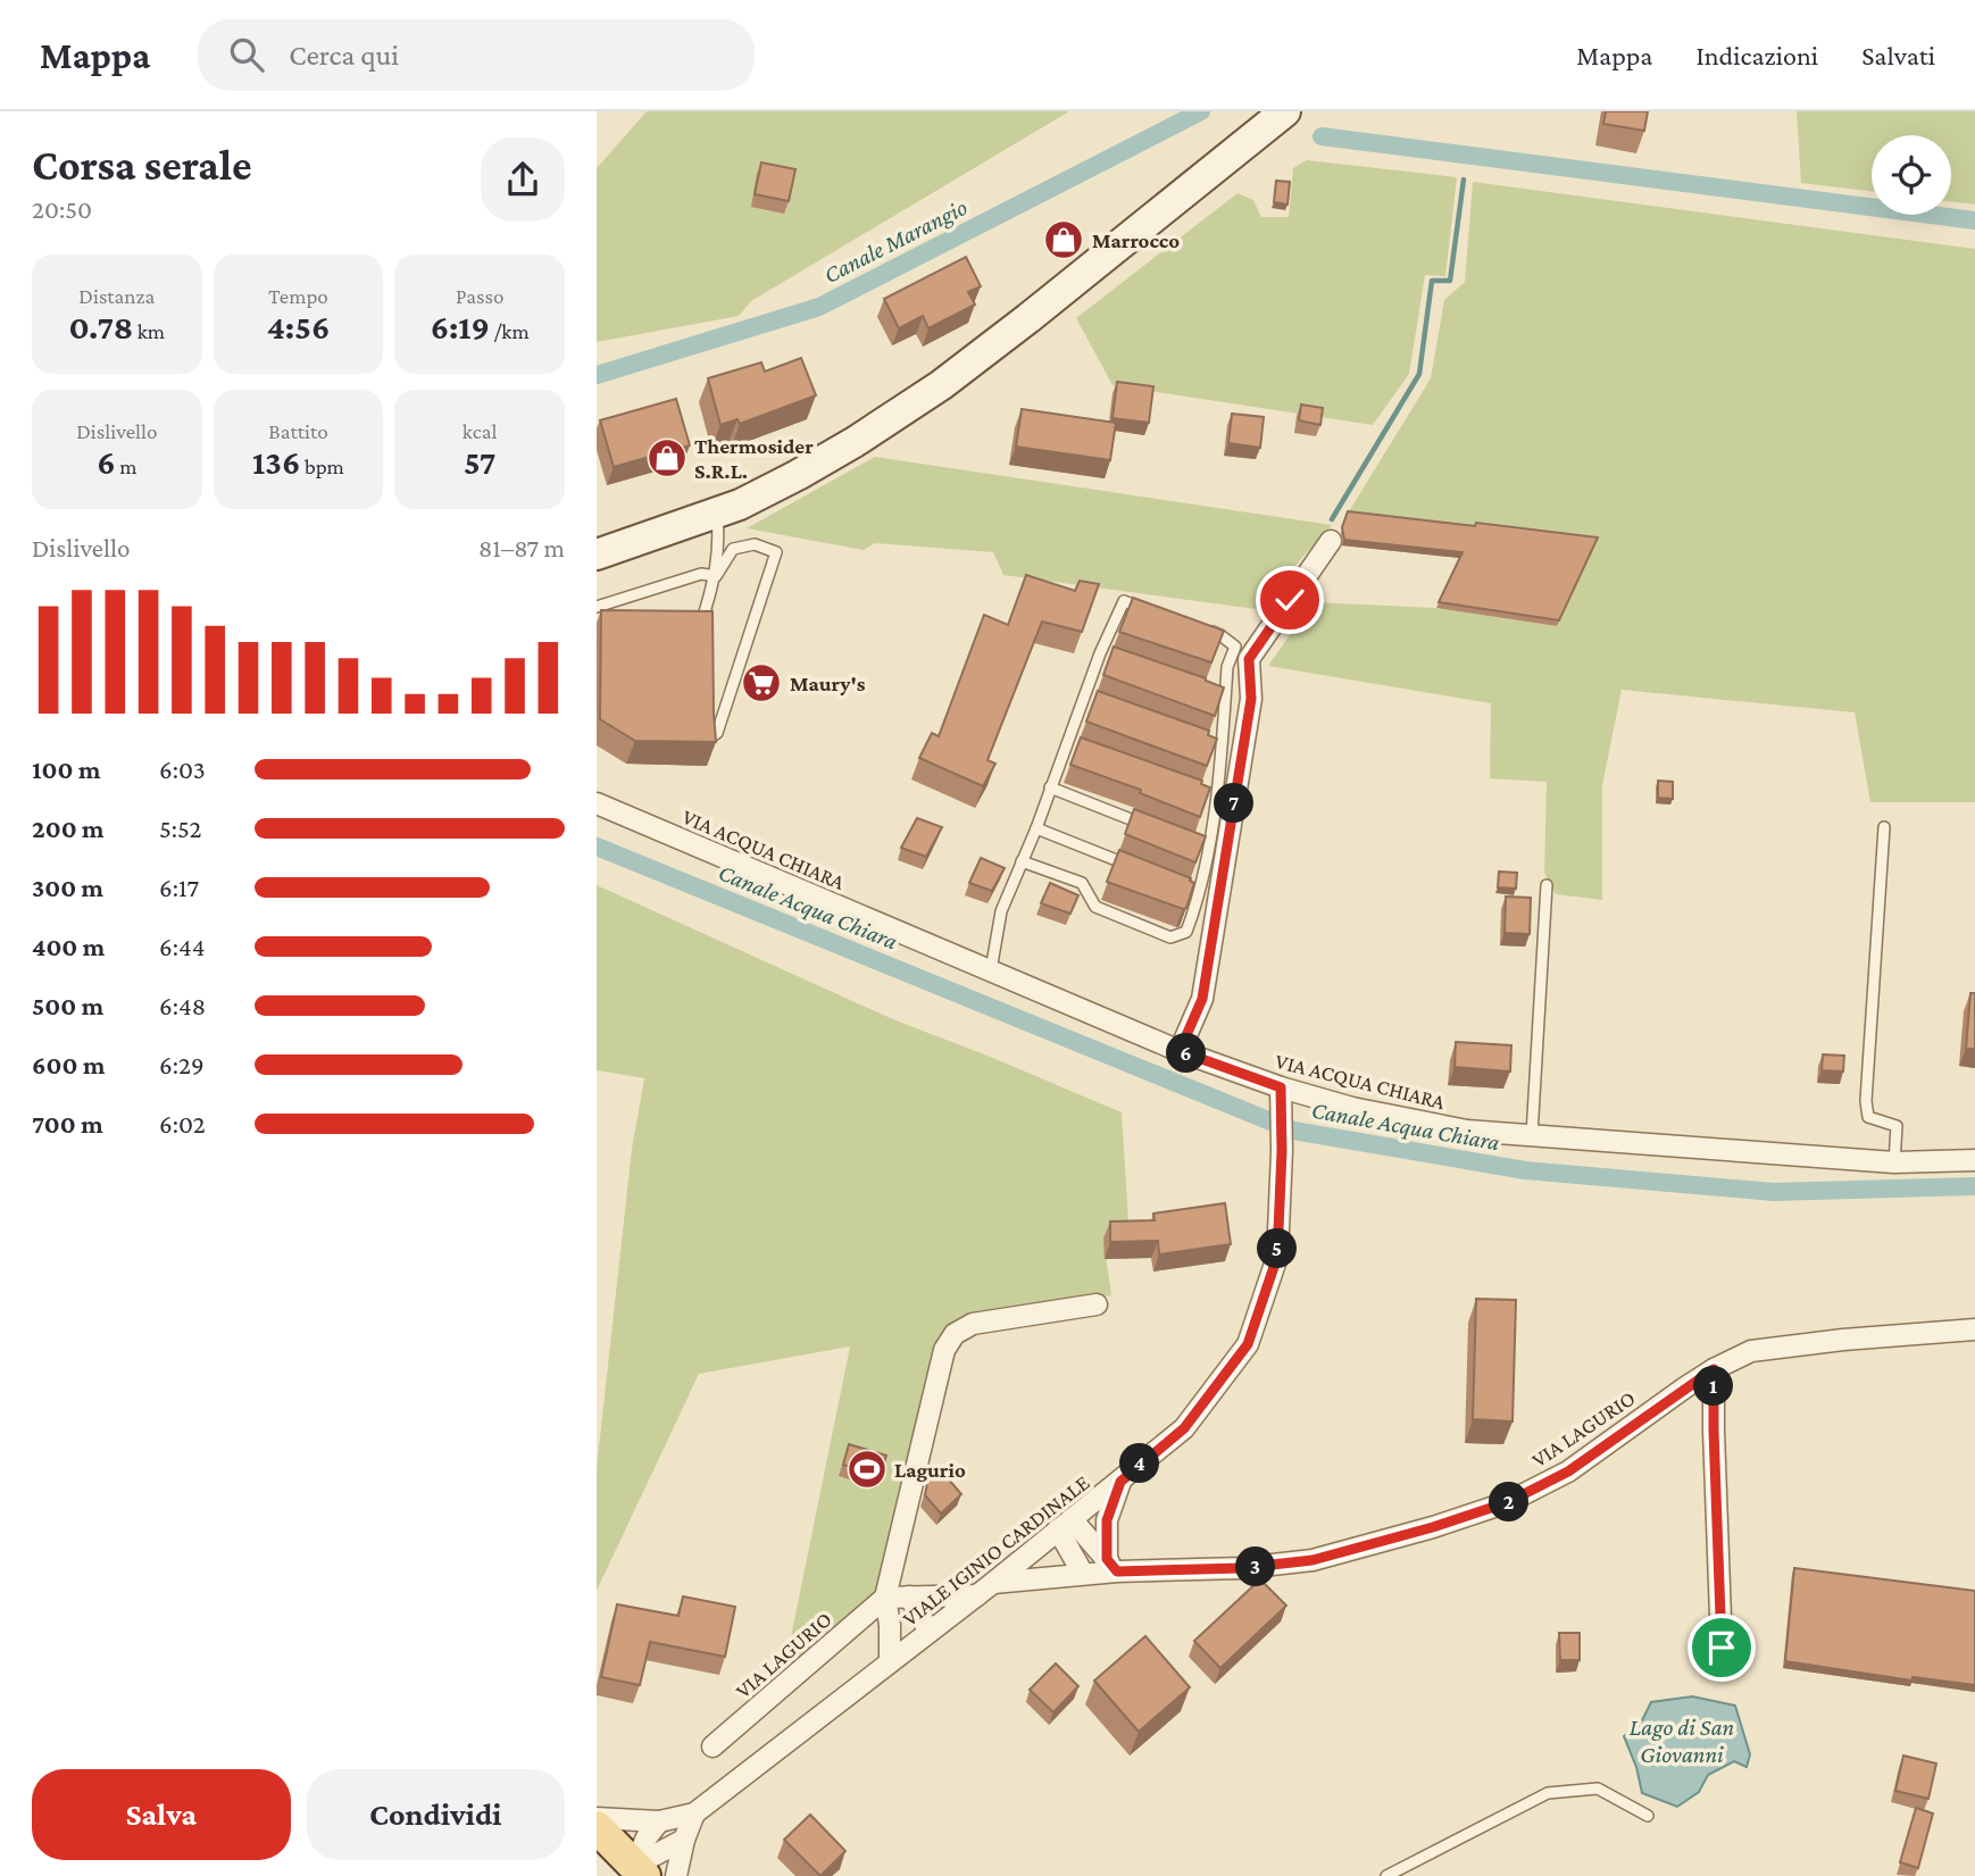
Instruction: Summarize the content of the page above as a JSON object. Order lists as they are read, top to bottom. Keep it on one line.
{"streets":{"street":["VIA ACQUA CHIARA","VIA LAGURIO","VIALE IGINIO CARDINALE"]},"crossings":[["VIA ACQUA CHIARA","VIALE IGINIO CARDINALE"],["VIA LAGURIO","VIALE IGINIO CARDINALE"]],"water":["Canale Marangio","Canale Acqua Chiara","Lago di San Giovanni"],"places":{"shop":["Marrocco","Thermosider S.R.L."],"supermarket":["Maury's"],"sports":["Lagurio"]},"page":{"header":"Mappa","search":"Cerca qui","nav":["Mappa","Indicazioni","Salvati"],"heading":["Corsa serale","20:50"],"stats":[["Distanza","0.78 km"],["Tempo","4:56"],["Passo","6:19 /km"],["Dislivello","6 m"],["Battito","136 bpm"],["kcal","57"]],"chart":["Dislivello","81–87 m"],"list":[{"name":"100 m","note":"6:03"},{"name":"200 m","note":"5:52"},{"name":"300 m","note":"6:17"},{"name":"400 m","note":"6:44"},{"name":"500 m","note":"6:48"},{"name":"600 m","note":"6:29"},{"name":"700 m","note":"6:02"}],"pins":["7","6","5","1","4","2","3"],"buttons":["Salva","Condividi"]}}
